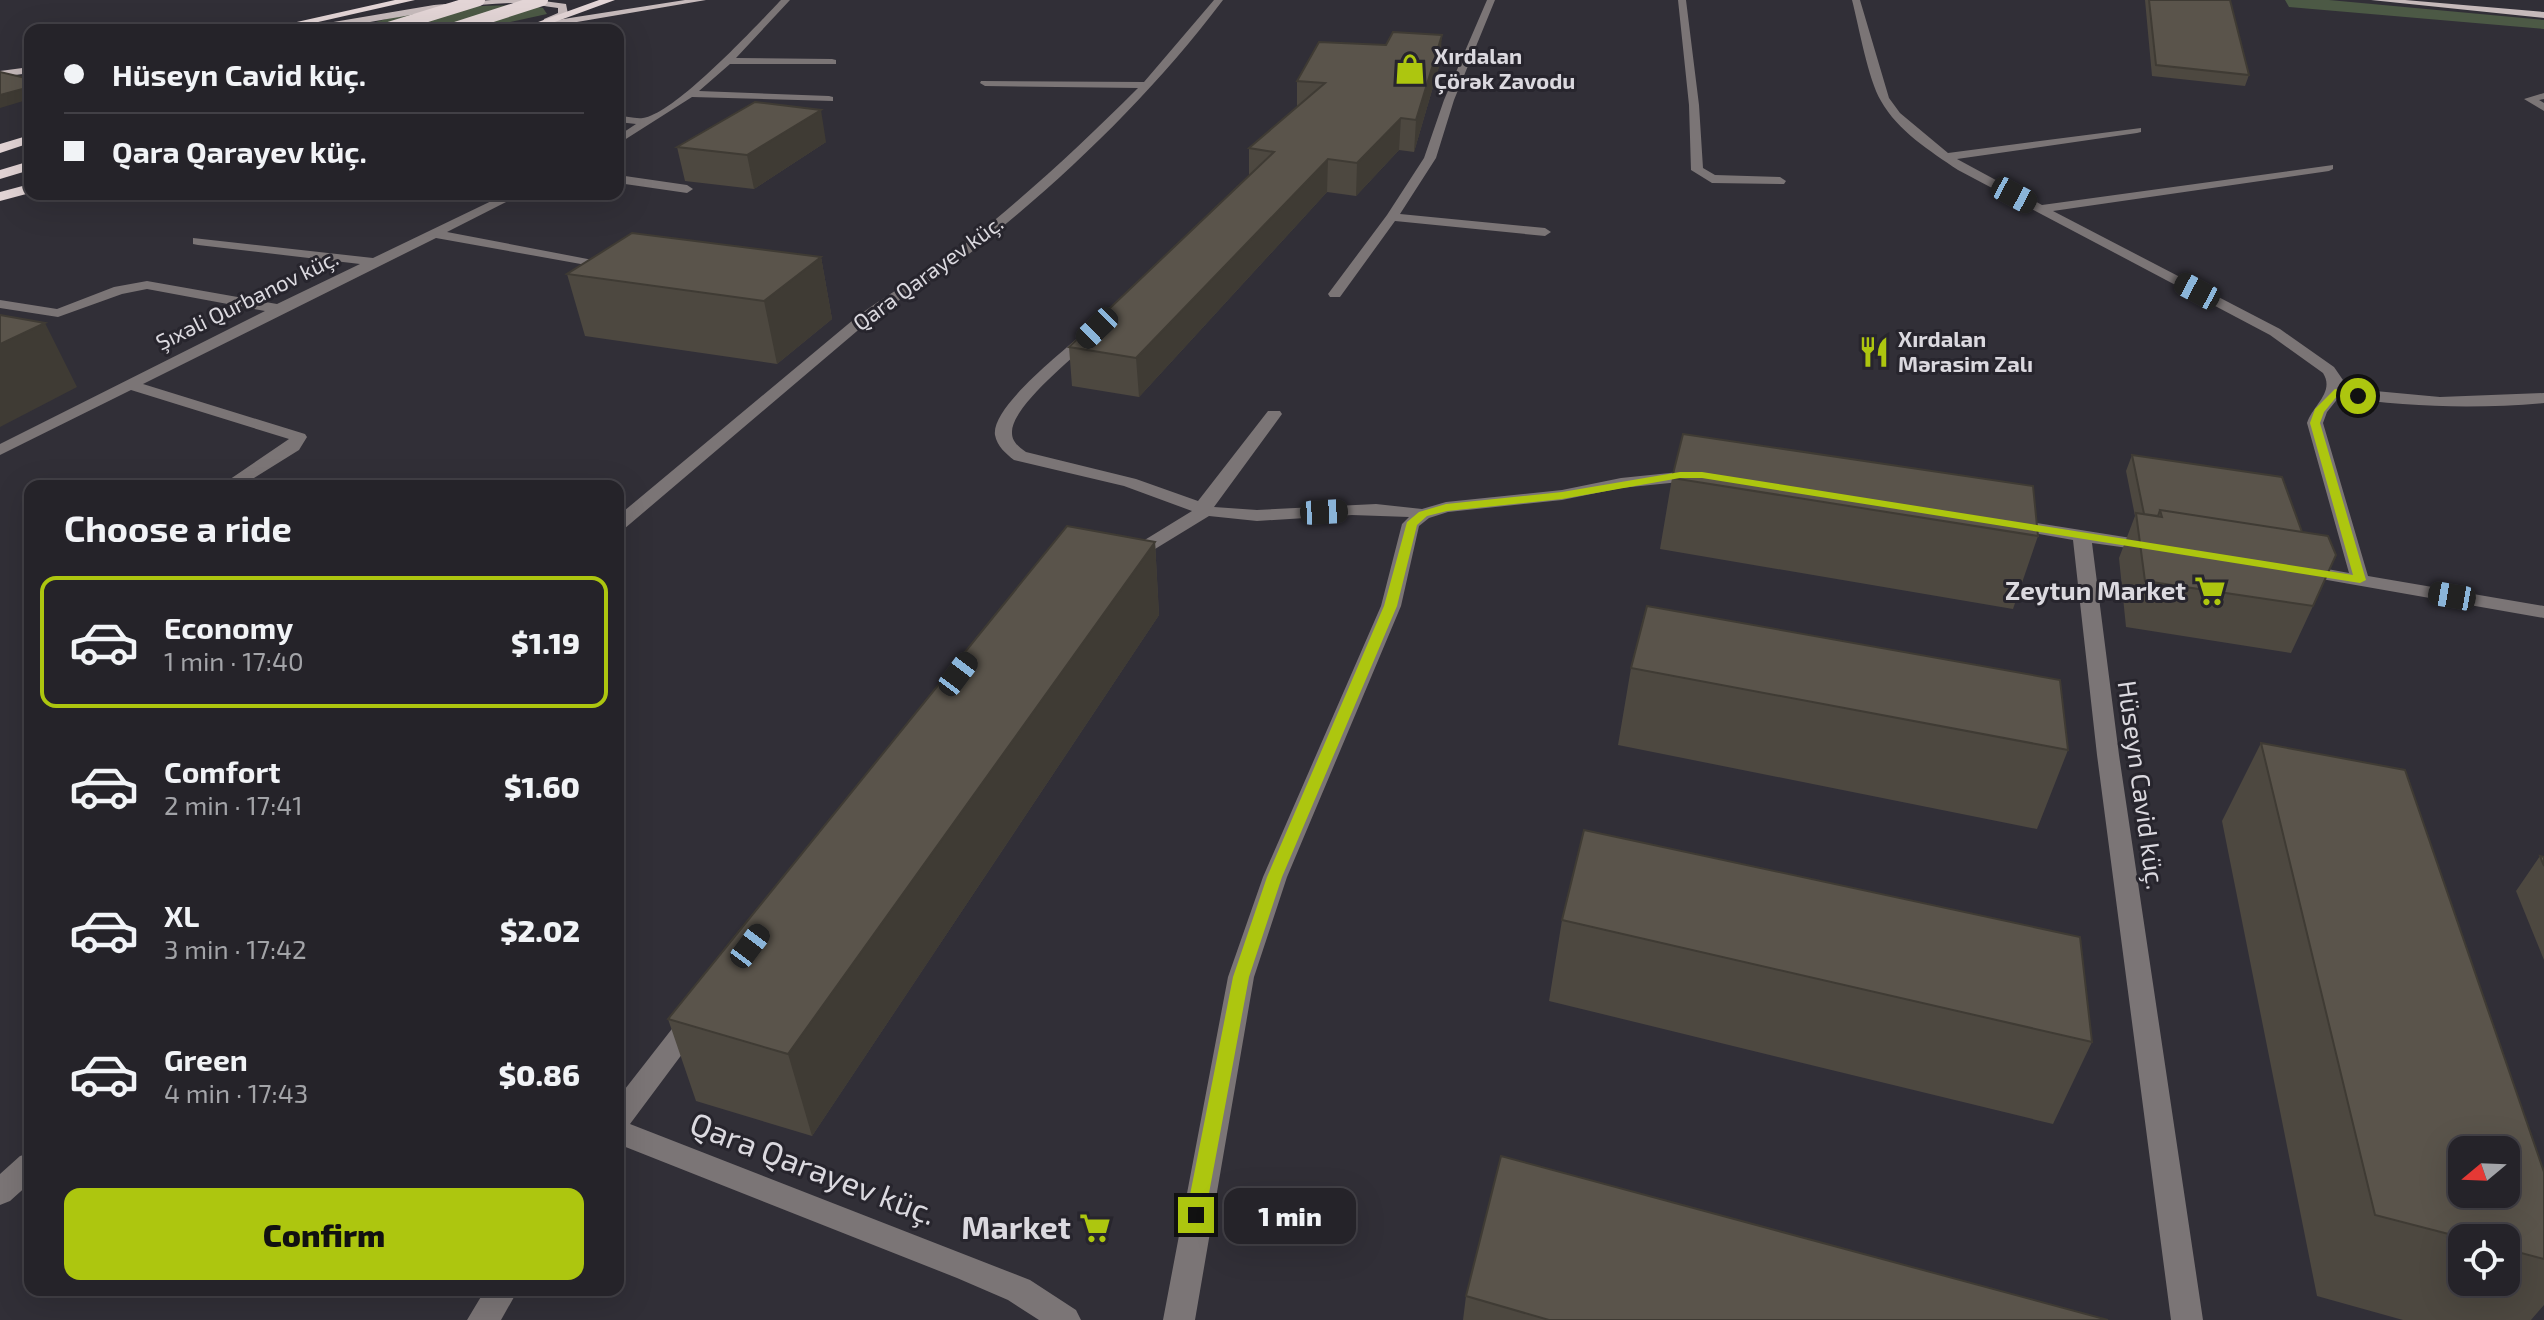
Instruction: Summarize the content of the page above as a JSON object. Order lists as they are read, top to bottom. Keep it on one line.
{"streets":{"street":["Qara Qarayev küç.","Şıxəli Qurbanov küç.","Hüseyn Cavid küç."]},"places":{"shop":["Xırdalan Çörək Zavodu"],"restaurant":["Xırdalan Mərasim Zalı"],"supermarket":["Zeytun Market","Market"]},"north":"left","page":{"banner":["Hüseyn Cavid küç.","Qara Qarayev küç."],"heading":"Choose a ride","list":[{"name":"Economy","note":"1 min · 17:40","value":"$1.19"},{"name":"Comfort","note":"2 min · 17:41","value":"$1.60"},{"name":"XL","note":"3 min · 17:42","value":"$2.02"},{"name":"Green","note":"4 min · 17:43","value":"$0.86"}],"buttons":"Confirm","bubble":"1 min"}}
